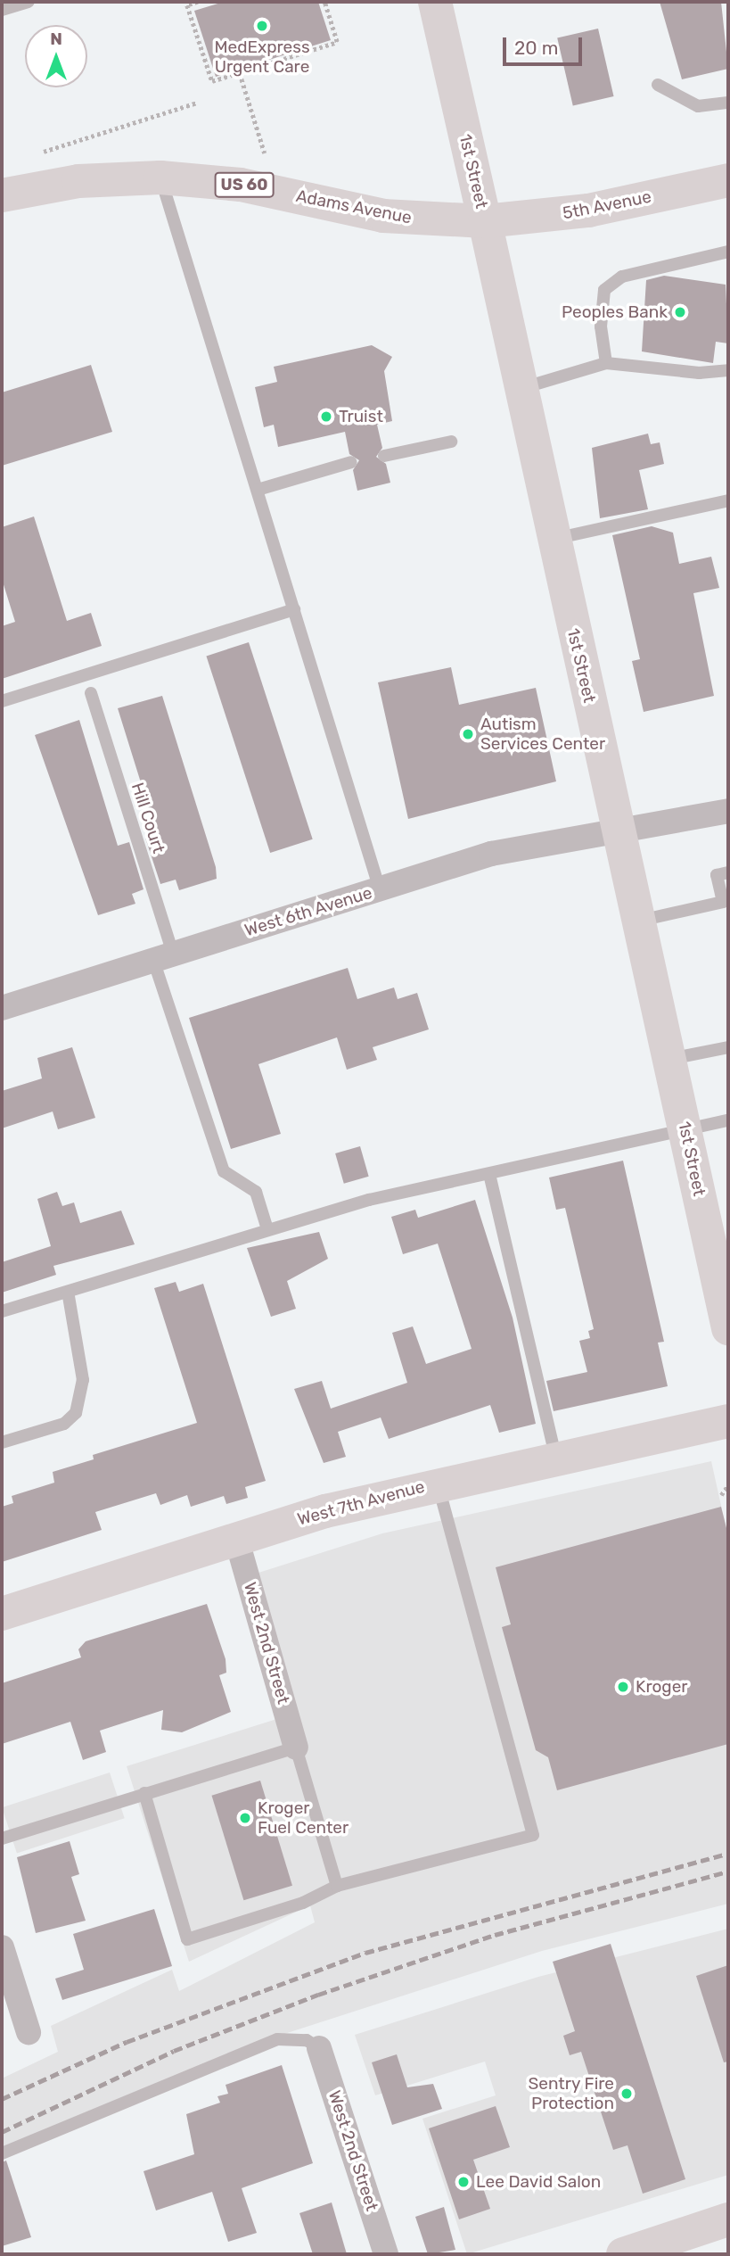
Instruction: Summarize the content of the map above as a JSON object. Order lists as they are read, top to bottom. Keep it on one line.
{"streets":{"street":["1st Street","US 60","5th Avenue","Adams Avenue","West 6th Avenue","West 7th Avenue","West 2nd Street"],"lane":["Hill Court"]},"crossings":[["1st Street","5th Avenue"],["1st Street","Adams Avenue"],["1st Street","West 6th Avenue"],["5th Avenue","Adams Avenue"],["Hill Court","West 6th Avenue"],["West 7th Avenue","West 2nd Street"]],"places":["MedExpress Urgent Care","Peoples Bank","Truist","Autism Services Center","Kroger","Kroger Fuel Center","Sentry Fire Protection","Lee David Salon"],"scale_bar":"20 m","north":"top"}
